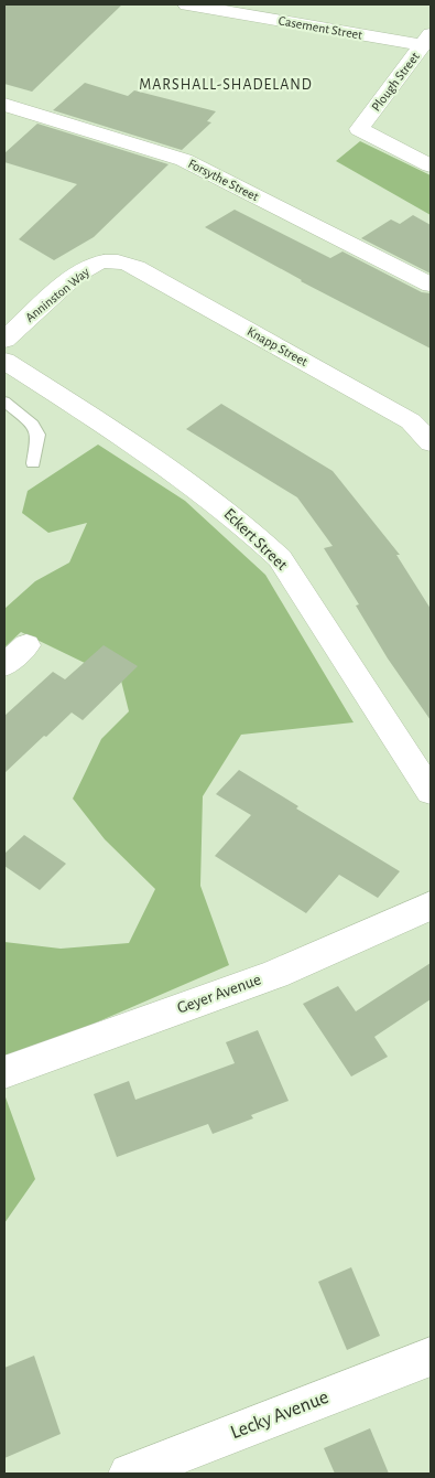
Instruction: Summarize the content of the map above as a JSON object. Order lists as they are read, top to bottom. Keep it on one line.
{"streets":{"street":["Casement Street","Plough Street","Forsythe Street","Anninston Way","Knapp Street","Eckert Street","Geyer Avenue","Lecky Avenue"]},"crossings":[["Casement Street","Plough Street"],["Anninston Way","Knapp Street"]],"districts":["MARSHALL-SHADELAND"]}
